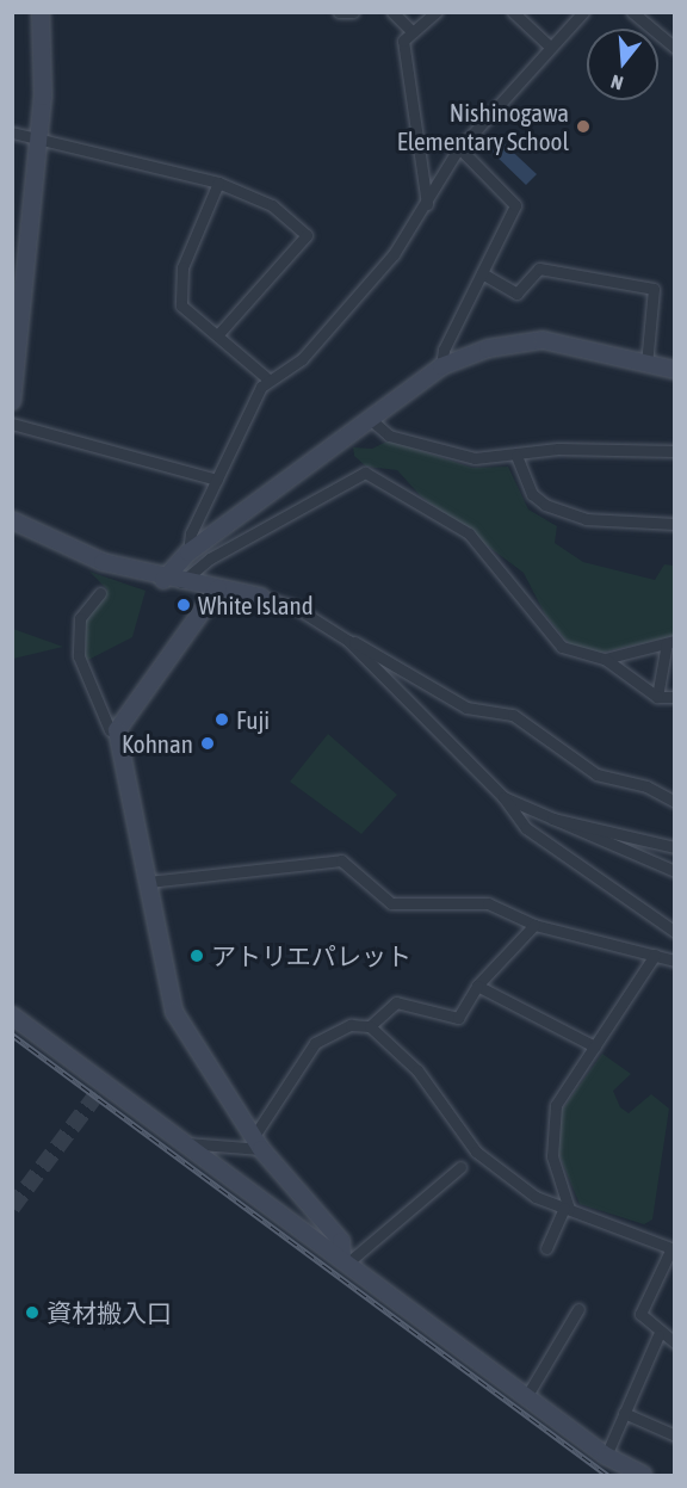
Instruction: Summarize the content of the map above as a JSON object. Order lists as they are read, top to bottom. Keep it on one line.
{"places":["Nishinogawa Elementary School","White Island","Fuji","Kohnan","アトリエパレット","資材搬入口"],"north":"bottom"}
